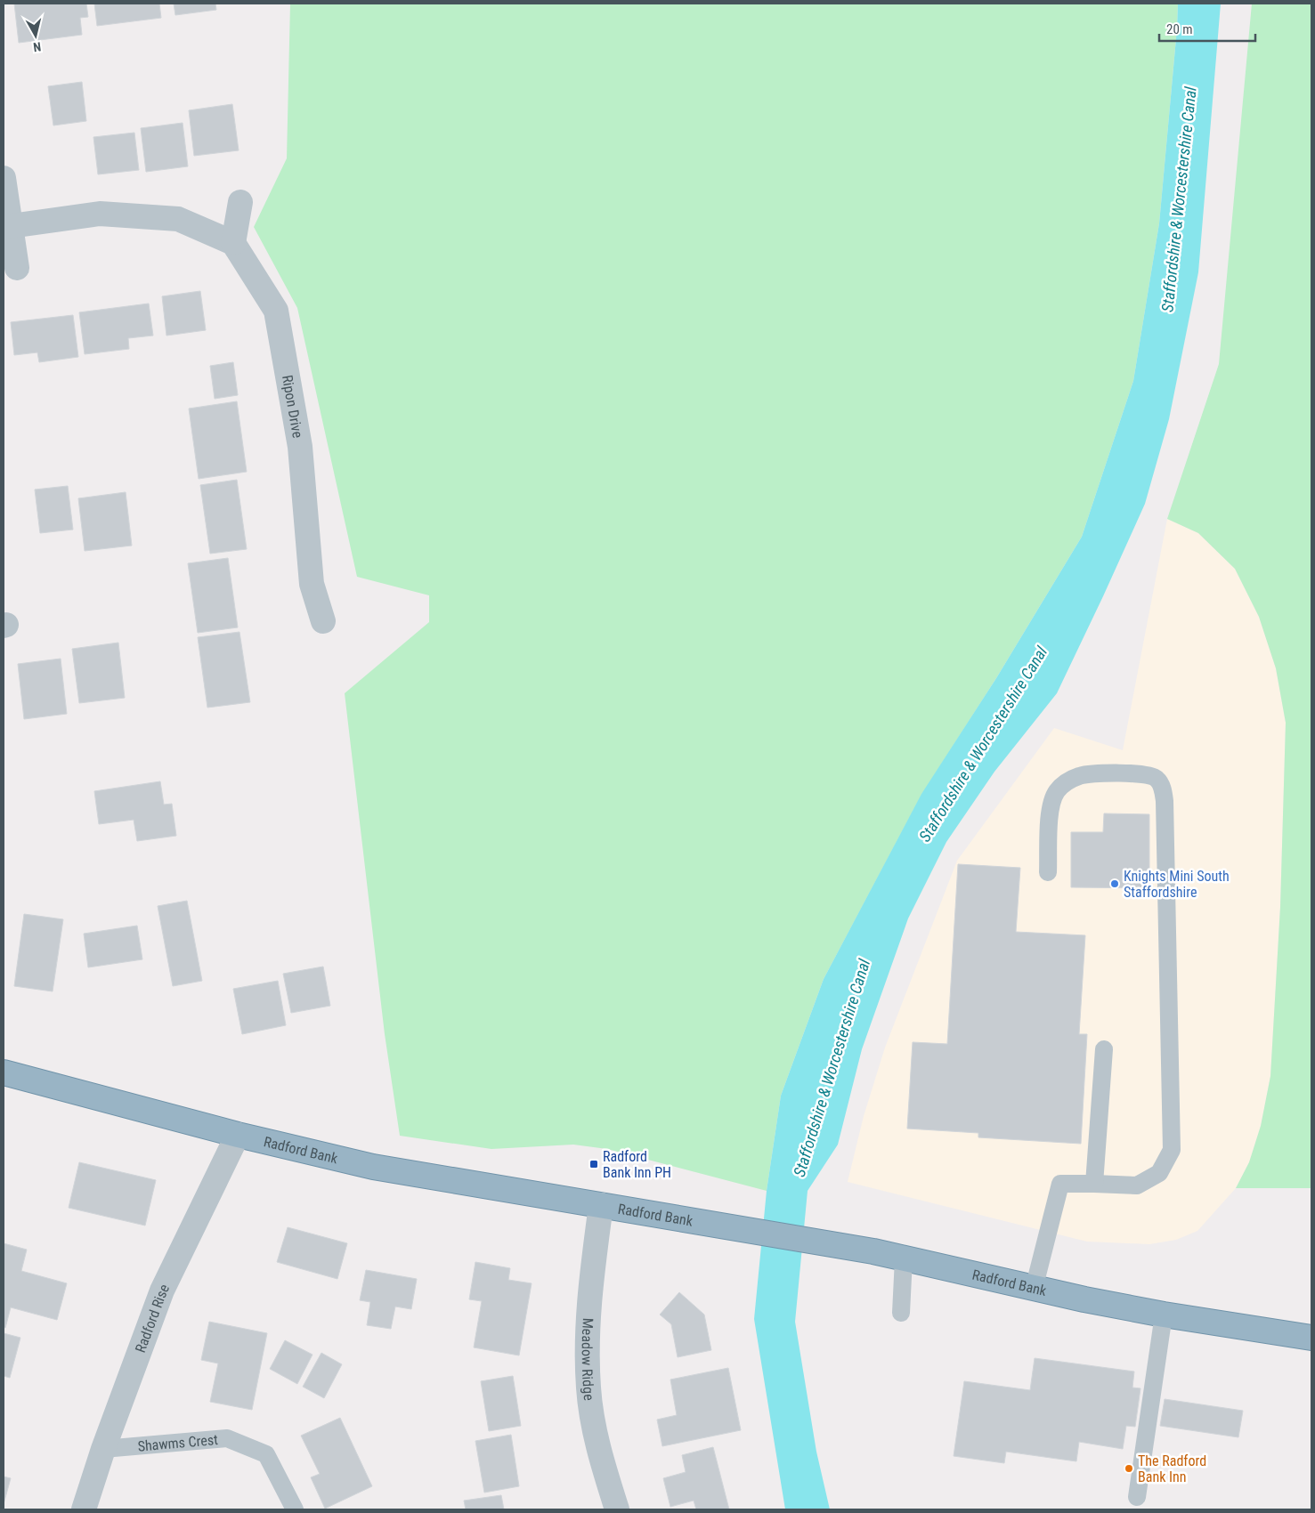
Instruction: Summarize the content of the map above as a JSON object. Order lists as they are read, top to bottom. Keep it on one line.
{"streets":{"highway":["Radford Bank"],"street":["Ripon Drive","Radford Rise","Meadow Ridge"],"lane":["Shawms Crest"]},"crossings":[["Radford Bank","Radford Rise"],["Radford Bank","Meadow Ridge"],["Radford Rise","Shawms Crest"]],"water":["Staffordshire & Worcestershire Canal"],"places":{"other":["Knights Mini South Staffordshire","The Radford Bank Inn"],"transit":["Radford Bank Inn PH"]},"scale_bar":"20 m","north":"bottom"}
